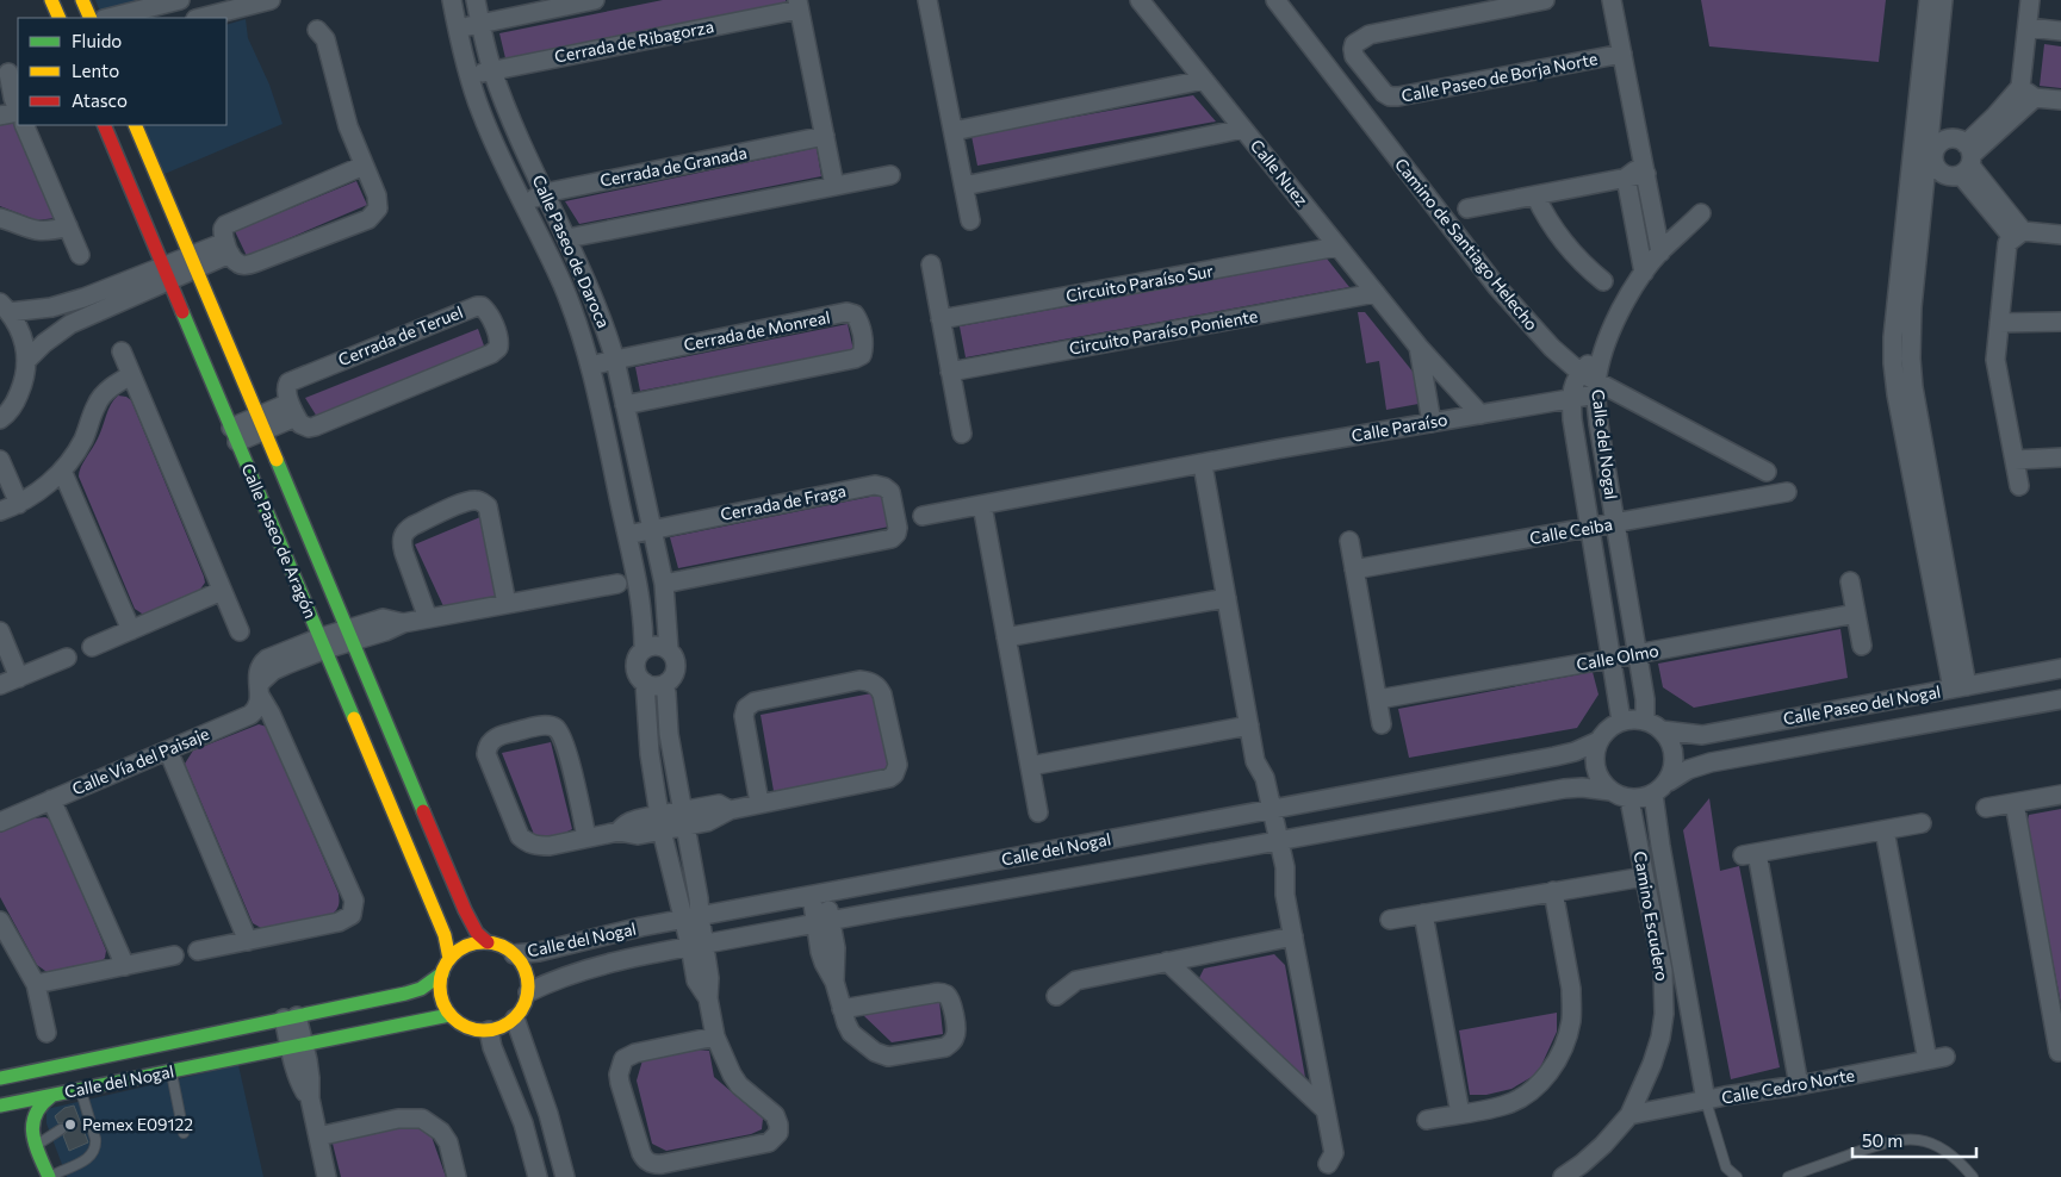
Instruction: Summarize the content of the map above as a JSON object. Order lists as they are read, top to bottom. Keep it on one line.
{"streets":{"main road":["Calle del Nogal","Calle Paseo de Aragón"],"street":["Cerrada de Ribagorza","Calle Paseo de Borja Norte","Cerrada de Granada","Calle Nuez","Camino de Santiago Helecho","Calle Paseo de Daroca","Circuito Paraíso Sur","Cerrada de Monreal","Circuito Paraíso Poniente","Cerrada de Teruel","Calle Paraíso","Cerrada de Fraga","Calle Ceiba","Calle Olmo","Calle Paseo del Nogal","Calle Vía del Paisaje","Camino Escudero","Calle Cedro Norte"]},"crossings":[["Cerrada de Ribagorza","Calle Paseo de Daroca"],["Cerrada de Granada","Calle Paseo de Daroca"],["Calle Nuez","Circuito Paraíso Sur"],["Calle Nuez","Circuito Paraíso Poniente"],["Calle Nuez","Calle Paraíso"],["Camino de Santiago Helecho","Calle Paraíso"],["Camino de Santiago Helecho","Calle del Nogal"],["Calle Paseo de Daroca","Cerrada de Monreal"],["Calle Paseo de Daroca","Cerrada de Fraga"],["Calle Paraíso","Calle del Nogal"],["Calle del Nogal","Calle Ceiba"],["Calle del Nogal","Calle Paseo de Aragón"],["Calle del Nogal","Calle Olmo"],["Calle del Nogal","Calle Paseo del Nogal"],["Calle del Nogal","Camino Escudero"],["Calle Paseo de Aragón","Calle Vía del Paisaje"],["Calle Paseo del Nogal","Camino Escudero"],["Camino Escudero","Calle Cedro Norte"]],"places":["Pemex E09122"],"legend":["Fluido","Lento","Atasco"],"scale_bar":"50 m"}
